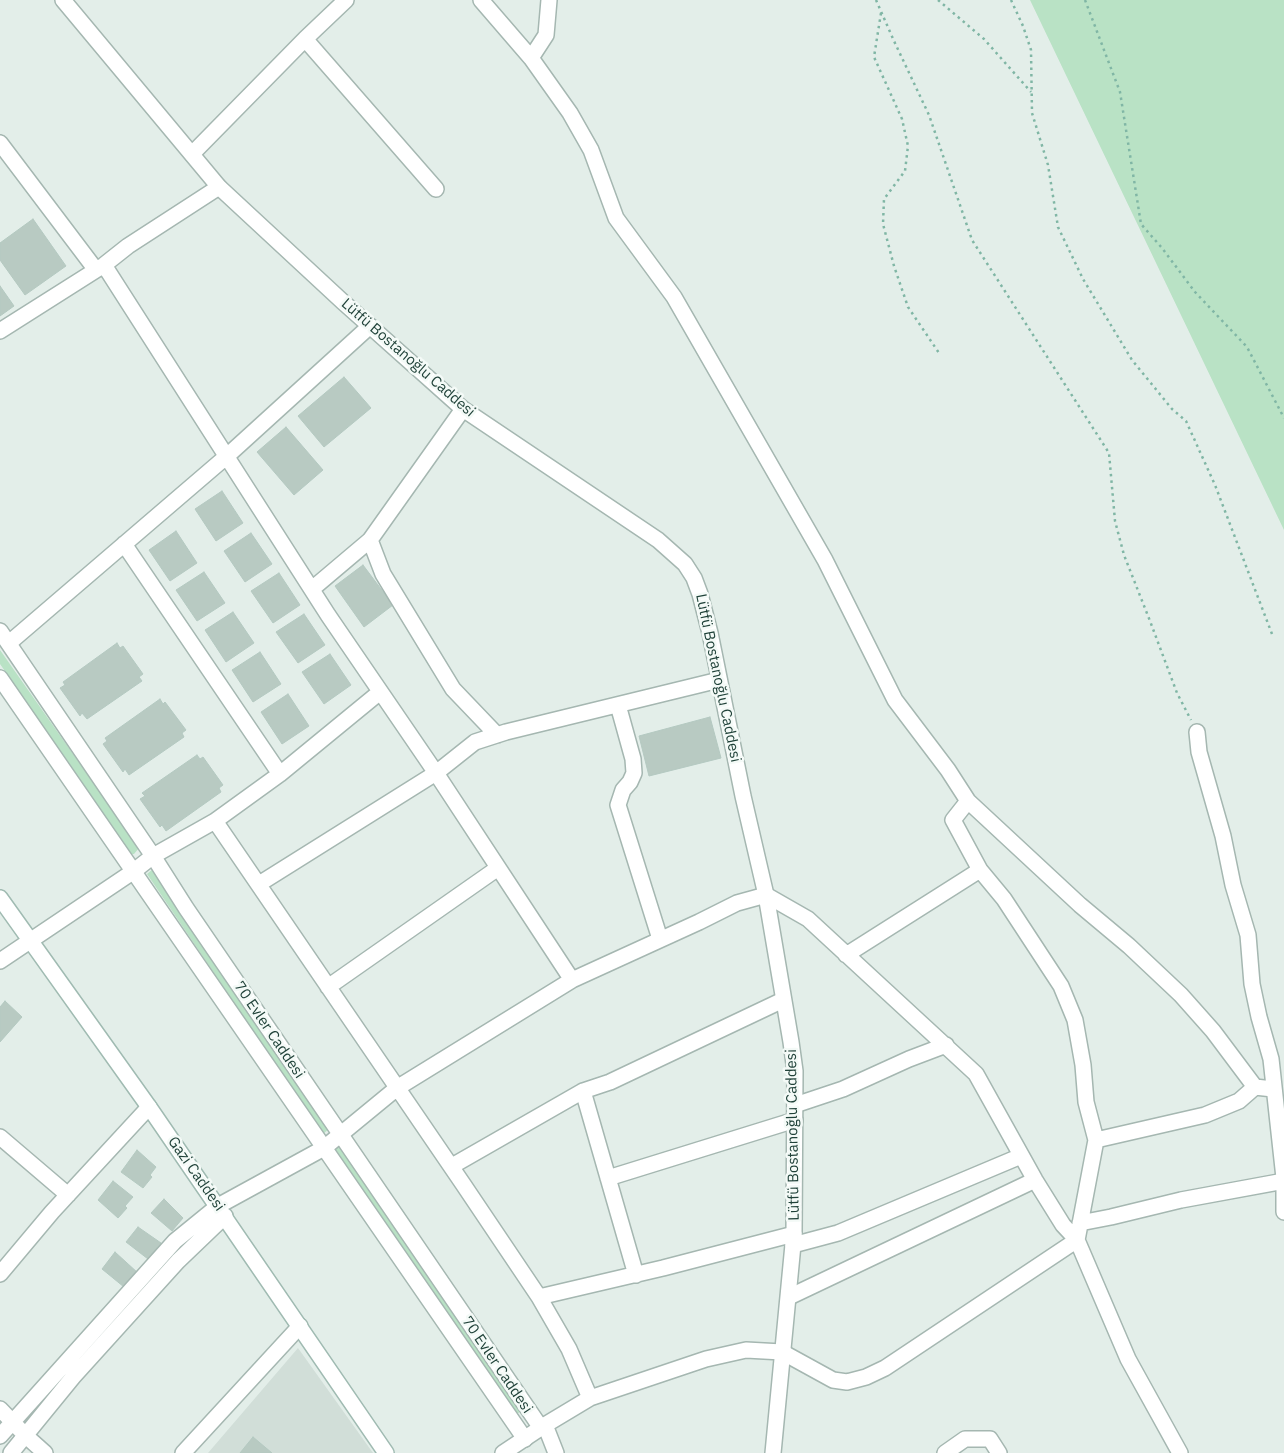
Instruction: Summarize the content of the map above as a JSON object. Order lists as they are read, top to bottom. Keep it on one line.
{"streets":{"street":["Lütfü Bostanoğlu Caddesi","70 Evler Caddesi","Gazi Caddesi"]}}
